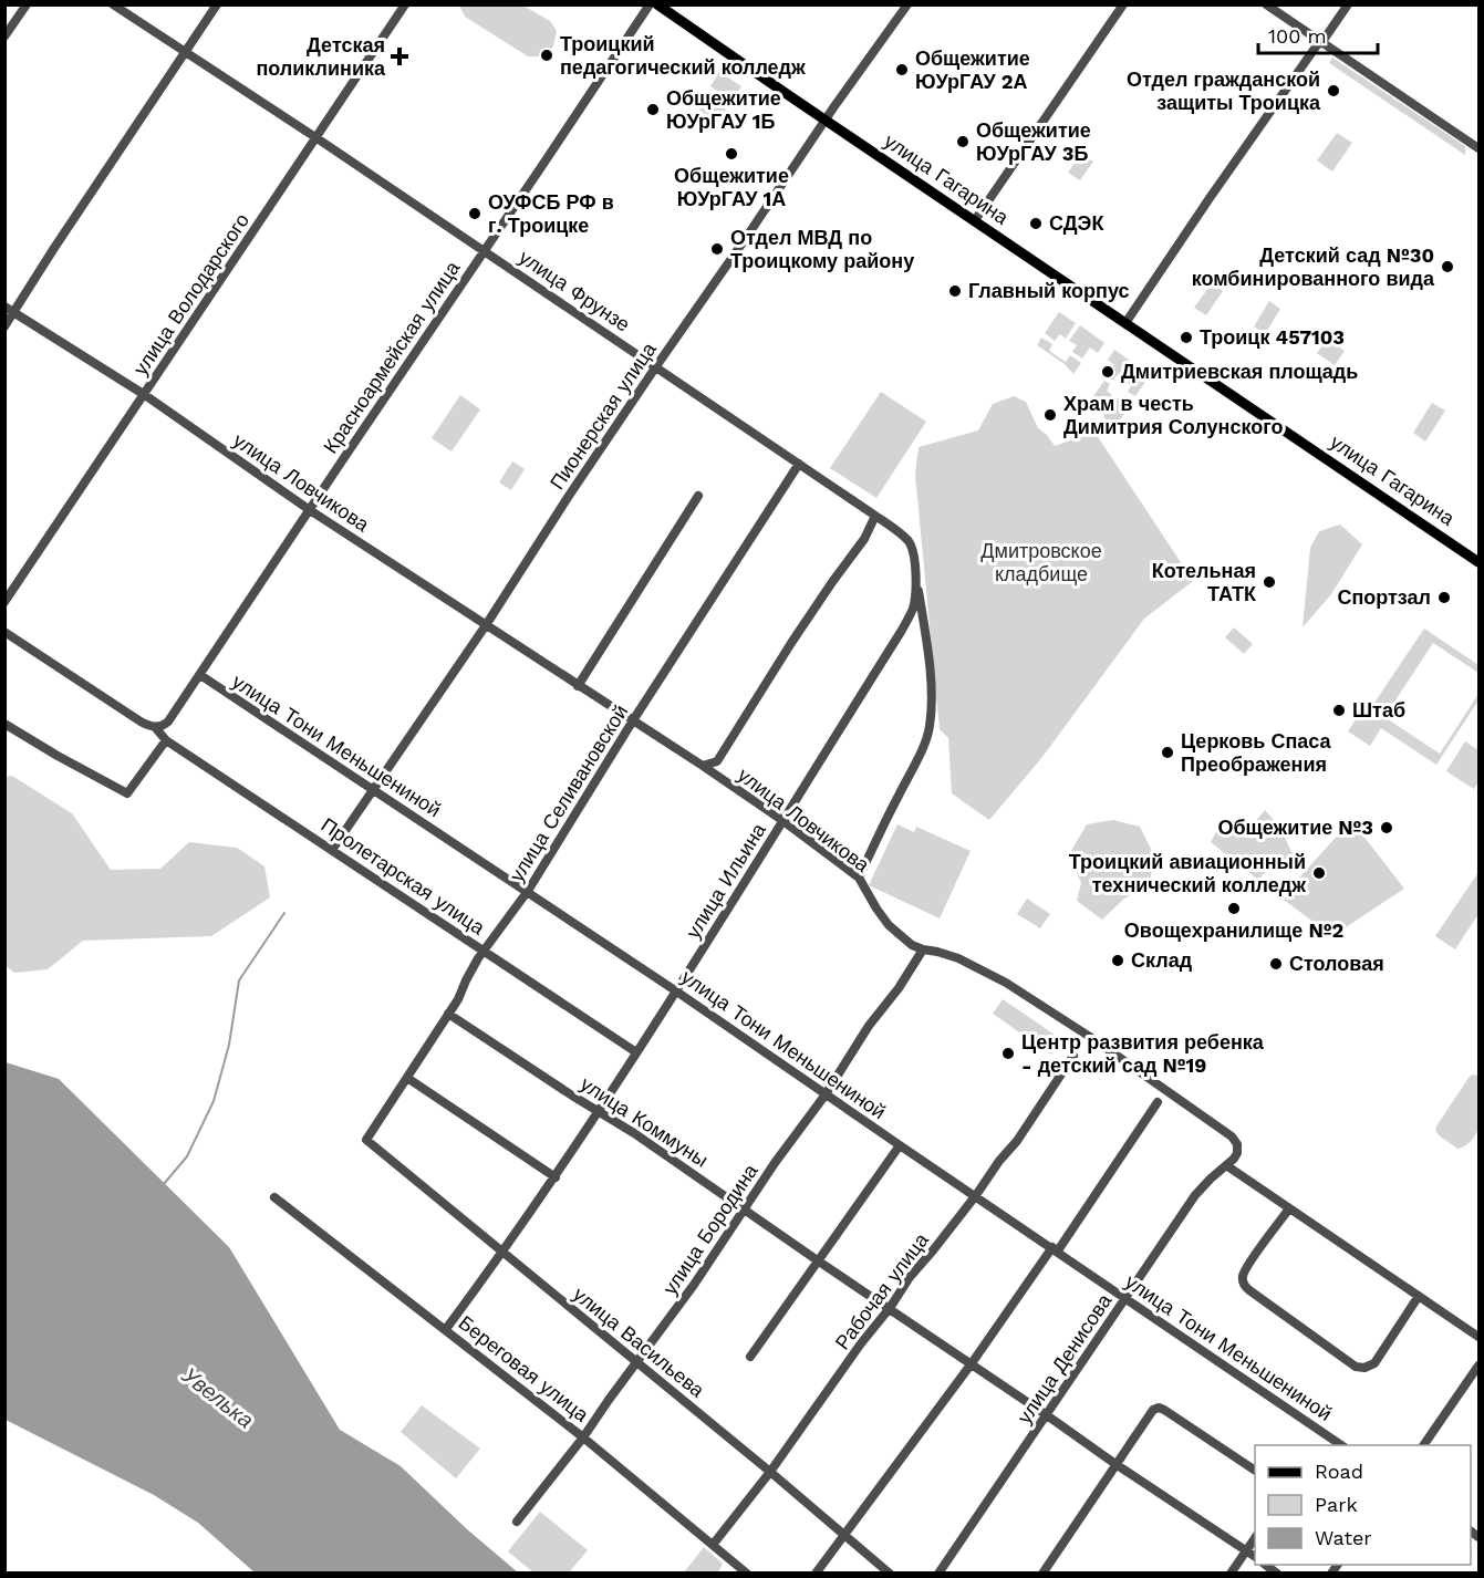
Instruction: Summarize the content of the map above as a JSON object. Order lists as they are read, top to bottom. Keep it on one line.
{"streets":{"main road":["улица Гагарина"],"street":["улица Фрунзе","улица Володарского","Красноармейская улица","Пионерская улица","улица Ловчикова","улица Тони Меньшениной","улица Селивановской","Пролетарская улица","улица Ильина","улица Коммуны","улица Бородина","Рабочая улица","улица Васильева","улица Денисова","Береговая улица"]},"crossings":[["улица Гагарина","Пионерская улица"],["улица Фрунзе","улица Володарского"],["улица Фрунзе","Красноармейская улица"],["улица Фрунзе","Пионерская улица"],["улица Фрунзе","улица Селивановской"],["улица Фрунзе","улица Ильина"],["улица Володарского","улица Ловчикова"],["Красноармейская улица","улица Ловчикова"],["Красноармейская улица","улица Тони Меньшениной"],["Красноармейская улица","Пролетарская улица"],["Пионерская улица","улица Ловчикова"],["Пионерская улица","улица Тони Меньшениной"],["Пионерская улица","Пролетарская улица"],["улица Ловчикова","улица Селивановской"],["улица Ловчикова","улица Ильина"],["улица Ловчикова","улица Бородина"],["улица Ловчикова","улица Денисова"],["улица Тони Меньшениной","улица Селивановской"],["улица Тони Меньшениной","улица Ильина"],["улица Тони Меньшениной","улица Бородина"],["улица Тони Меньшениной","Рабочая улица"],["улица Тони Меньшениной","улица Денисова"],["улица Селивановской","Пролетарская улица"],["улица Селивановской","улица Коммуны"],["улица Селивановской","улица Васильева"],["Пролетарская улица","улица Ильина"],["улица Ильина","улица Коммуны"],["улица Ильина","улица Васильева"],["улица Ильина","Береговая улица"],["улица Коммуны","улица Бородина"],["улица Коммуны","Рабочая улица"],["улица Коммуны","улица Денисова"],["улица Бородина","улица Васильева"],["улица Бородина","Береговая улица"],["Рабочая улица","улица Васильева"],["Рабочая улица","Береговая улица"]],"water":["Увелька"],"parks":["Дмитровское кладбище"],"places":{"other":["Троицкий педагогический колледж","Общежитие ЮУрГАУ 2А","Отдел гражданской защиты Троицка","Общежитие ЮУрГАУ 1Б","Общежитие ЮУрГАУ 3Б","Общежитие ЮУрГАУ 1А","ОУФСБ РФ в г. Троицке","СДЭК","Отдел МВД по Троицкому району","Детский сад №30 комбинированного вида","Главный корпус","Троицк 457103","Дмитриевская площадь","Храм в честь Димитрия Солунского","Котельная ТАТК","Спортзал","Штаб","Церковь Спаса Преображения","Общежитие №3","Троицкий авиационный технический колледж","Овощехранилище №2","Склад","Столовая","Центр развития ребенка - детский сад №19"],"health":["Детская поликлиника"]},"legend":["Road","Park","Water"],"scale_bar":"100 m"}
